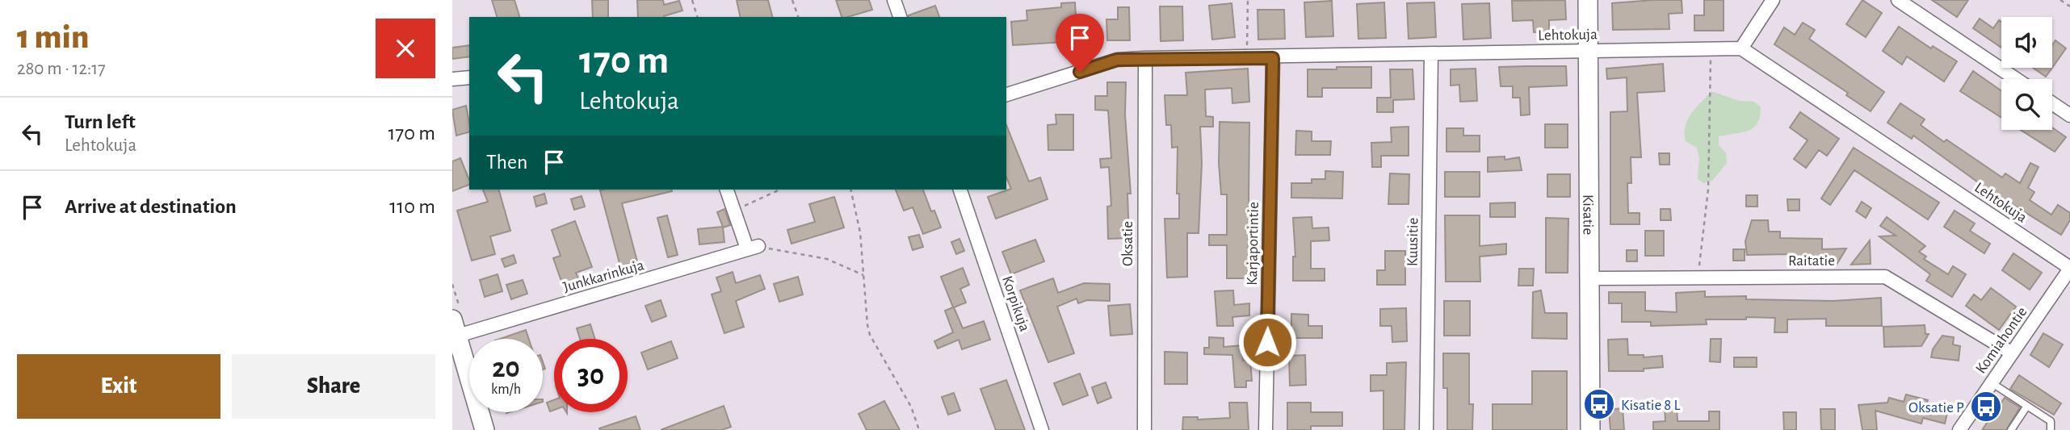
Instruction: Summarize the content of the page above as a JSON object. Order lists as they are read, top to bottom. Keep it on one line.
{"streets":{"street":["Lehtokuja","Kisatie","Kuusitie","Oksatie","Karjaportintie","Raitatie","Junkkarinkuja","Korpikuja","Komiahontie"]},"crossings":[["Lehtokuja","Kisatie"],["Lehtokuja","Kuusitie"],["Lehtokuja","Oksatie"],["Lehtokuja","Karjaportintie"],["Lehtokuja","Komiahontie"],["Kisatie","Raitatie"],["Raitatie","Komiahontie"]],"places":{"bus stop":["Kisatie 8 L","Oksatie P"]},"page":{"heading":["1 min","280 m · 12:17"],"turn":["170 m","Lehtokuja"],"list":[{"name":"Turn left","note":"Lehtokuja","value":"170 m"},{"name":"Arrive at destination","value":"110 m"}],"then":"Then","speed":"20 km/h","limit":"30","buttons":["Exit","Share"]}}
